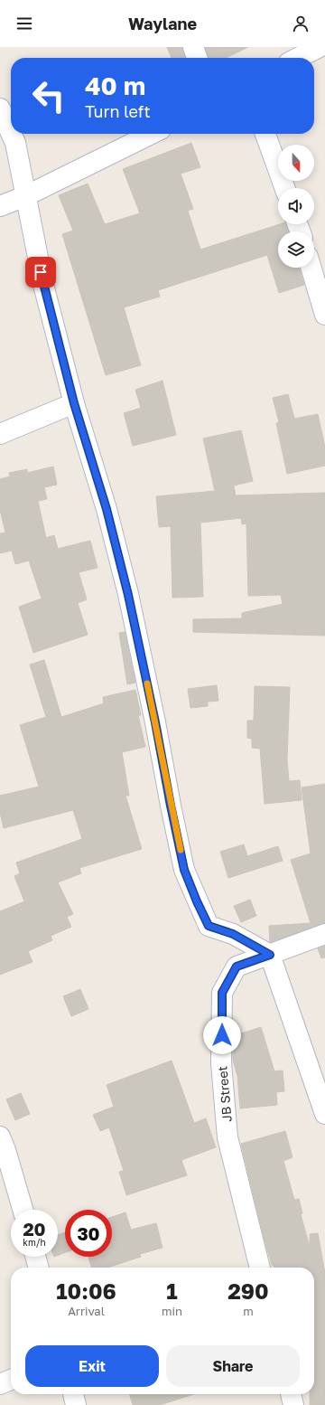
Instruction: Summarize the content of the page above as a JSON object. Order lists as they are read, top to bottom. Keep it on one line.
{"streets":{"street":["JB Street"]},"north":"bottom","page":{"header":"Waylane","turn":["40 m","Turn left"],"speed":"20 km/h","limit":"30","eta":["10:06","Arrival","1","min","290","m"],"buttons":["Exit","Share"]}}
